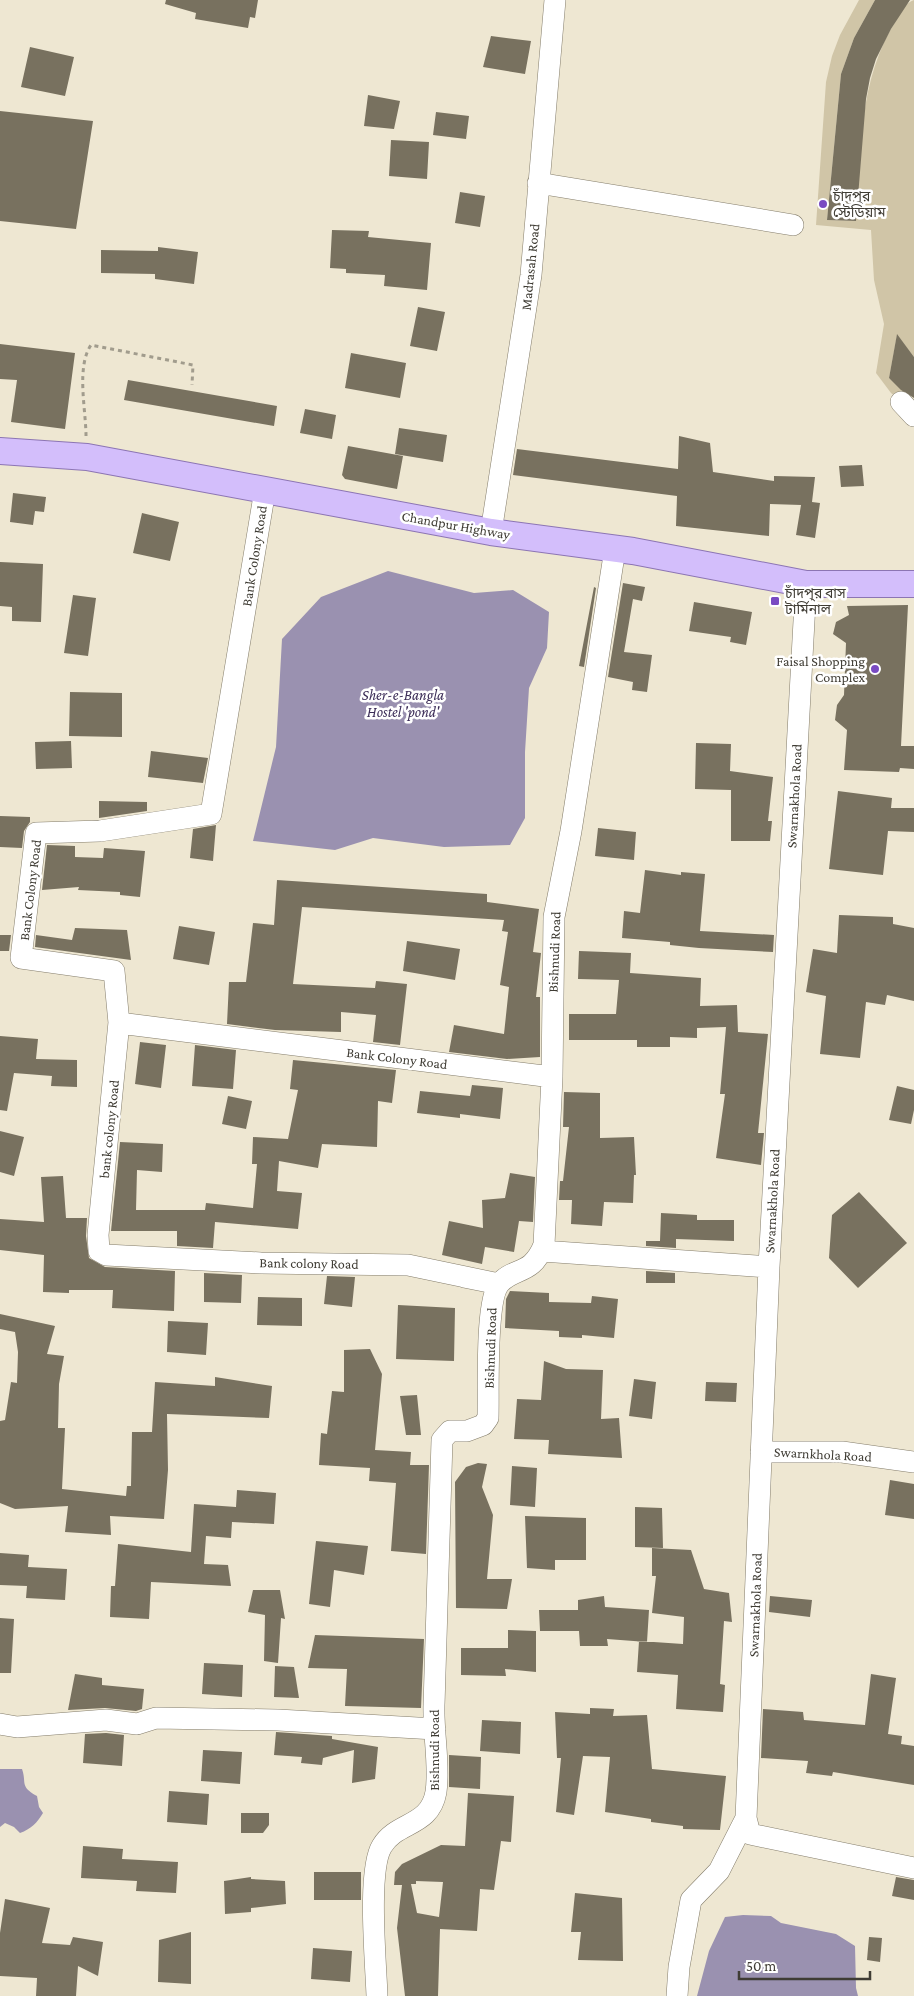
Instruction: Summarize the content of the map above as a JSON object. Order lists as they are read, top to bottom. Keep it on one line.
{"streets":{"main road":["Chandpur Highway"],"street":["Madrasah Road","Bank Colony Road","Swarnakhola Road","Bishnudi Road","bank colony Road","Bank colony Road","Swarnkhola Road"]},"crossings":[["Madrasah Road","Chandpur Highway"],["Chandpur Highway","Bank Colony Road"],["Chandpur Highway","Swarnakhola Road"],["Chandpur Highway","Bishnudi Road"],["Bank Colony Road","Bishnudi Road"],["Bank Colony Road","bank colony Road"],["Swarnakhola Road","Swarnkhola Road"],["Bishnudi Road","Bank colony Road"],["bank colony Road","Bank colony Road"]],"water":["Sher-e-Bangla Hostel 'pond'"],"places":{"other":["চাঁদপুর স্টেডিয়াম","Faisal Shopping Complex"],"transit":["চাঁদপুর বাস টার্মিনাল"]},"scale_bar":"50 m"}
